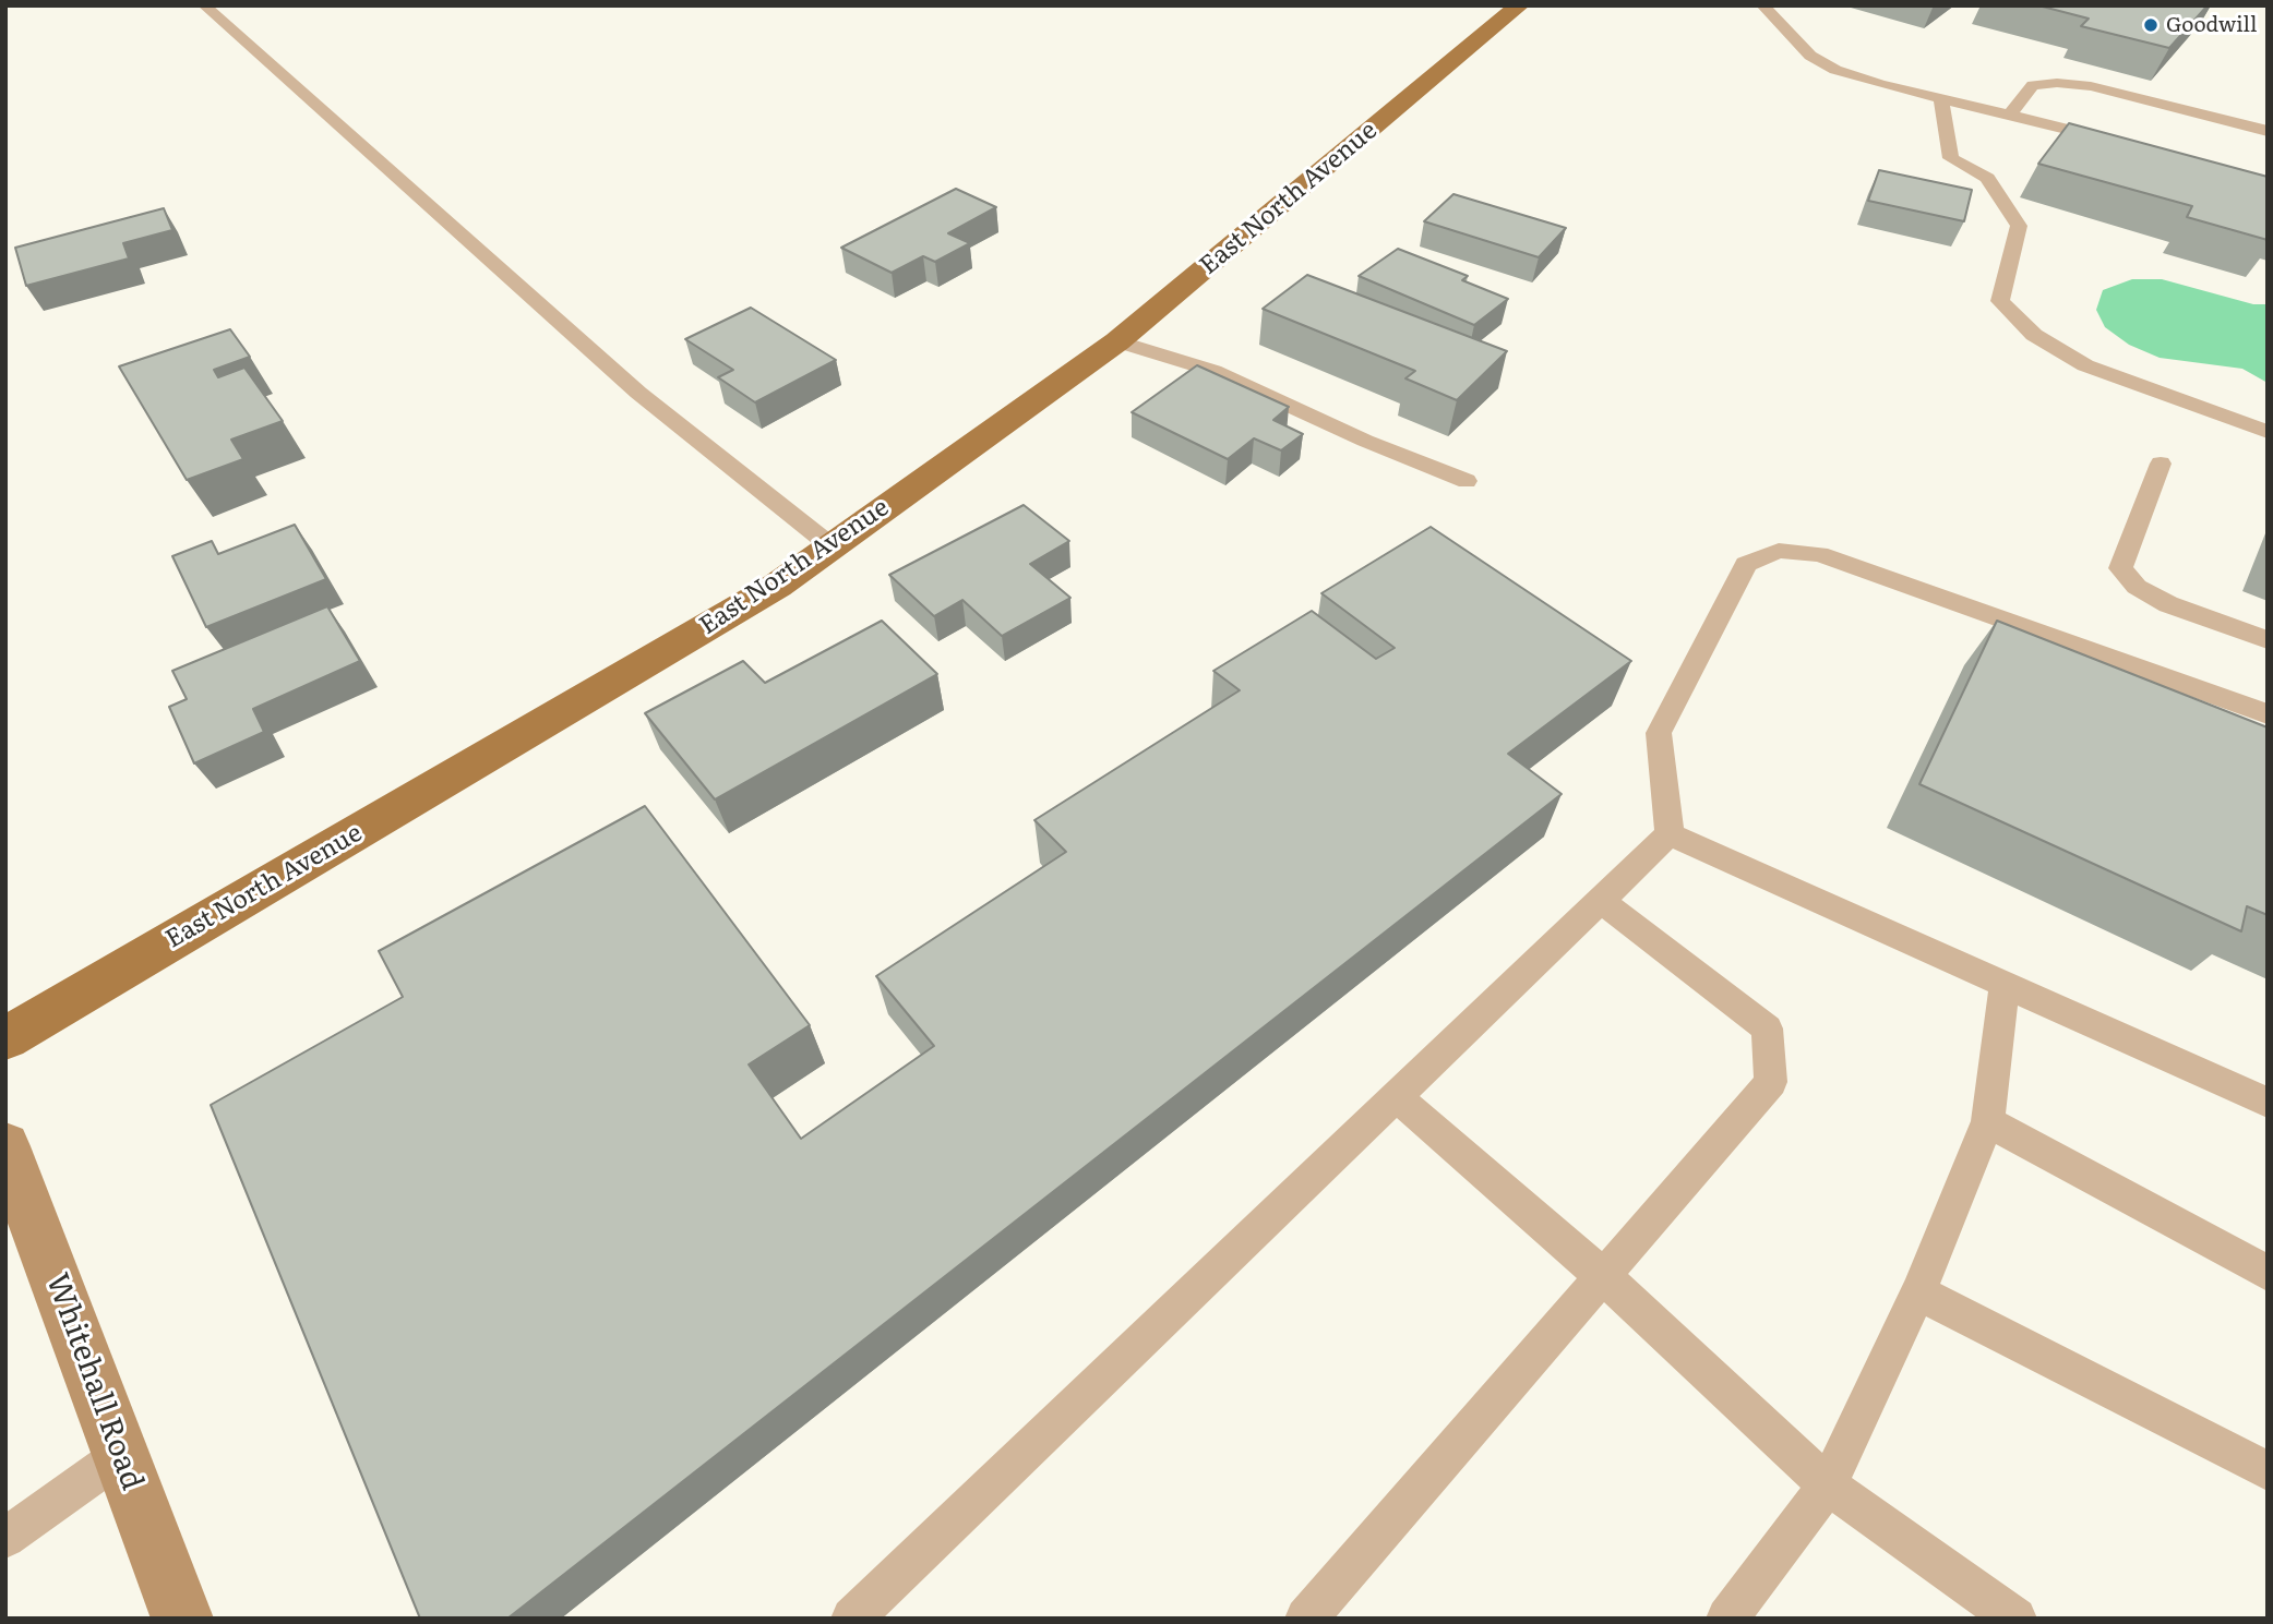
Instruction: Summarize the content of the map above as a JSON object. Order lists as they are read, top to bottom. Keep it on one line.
{"streets":{"main road":["East North Avenue","Whitehall Road"]},"places":["Goodwill"]}
